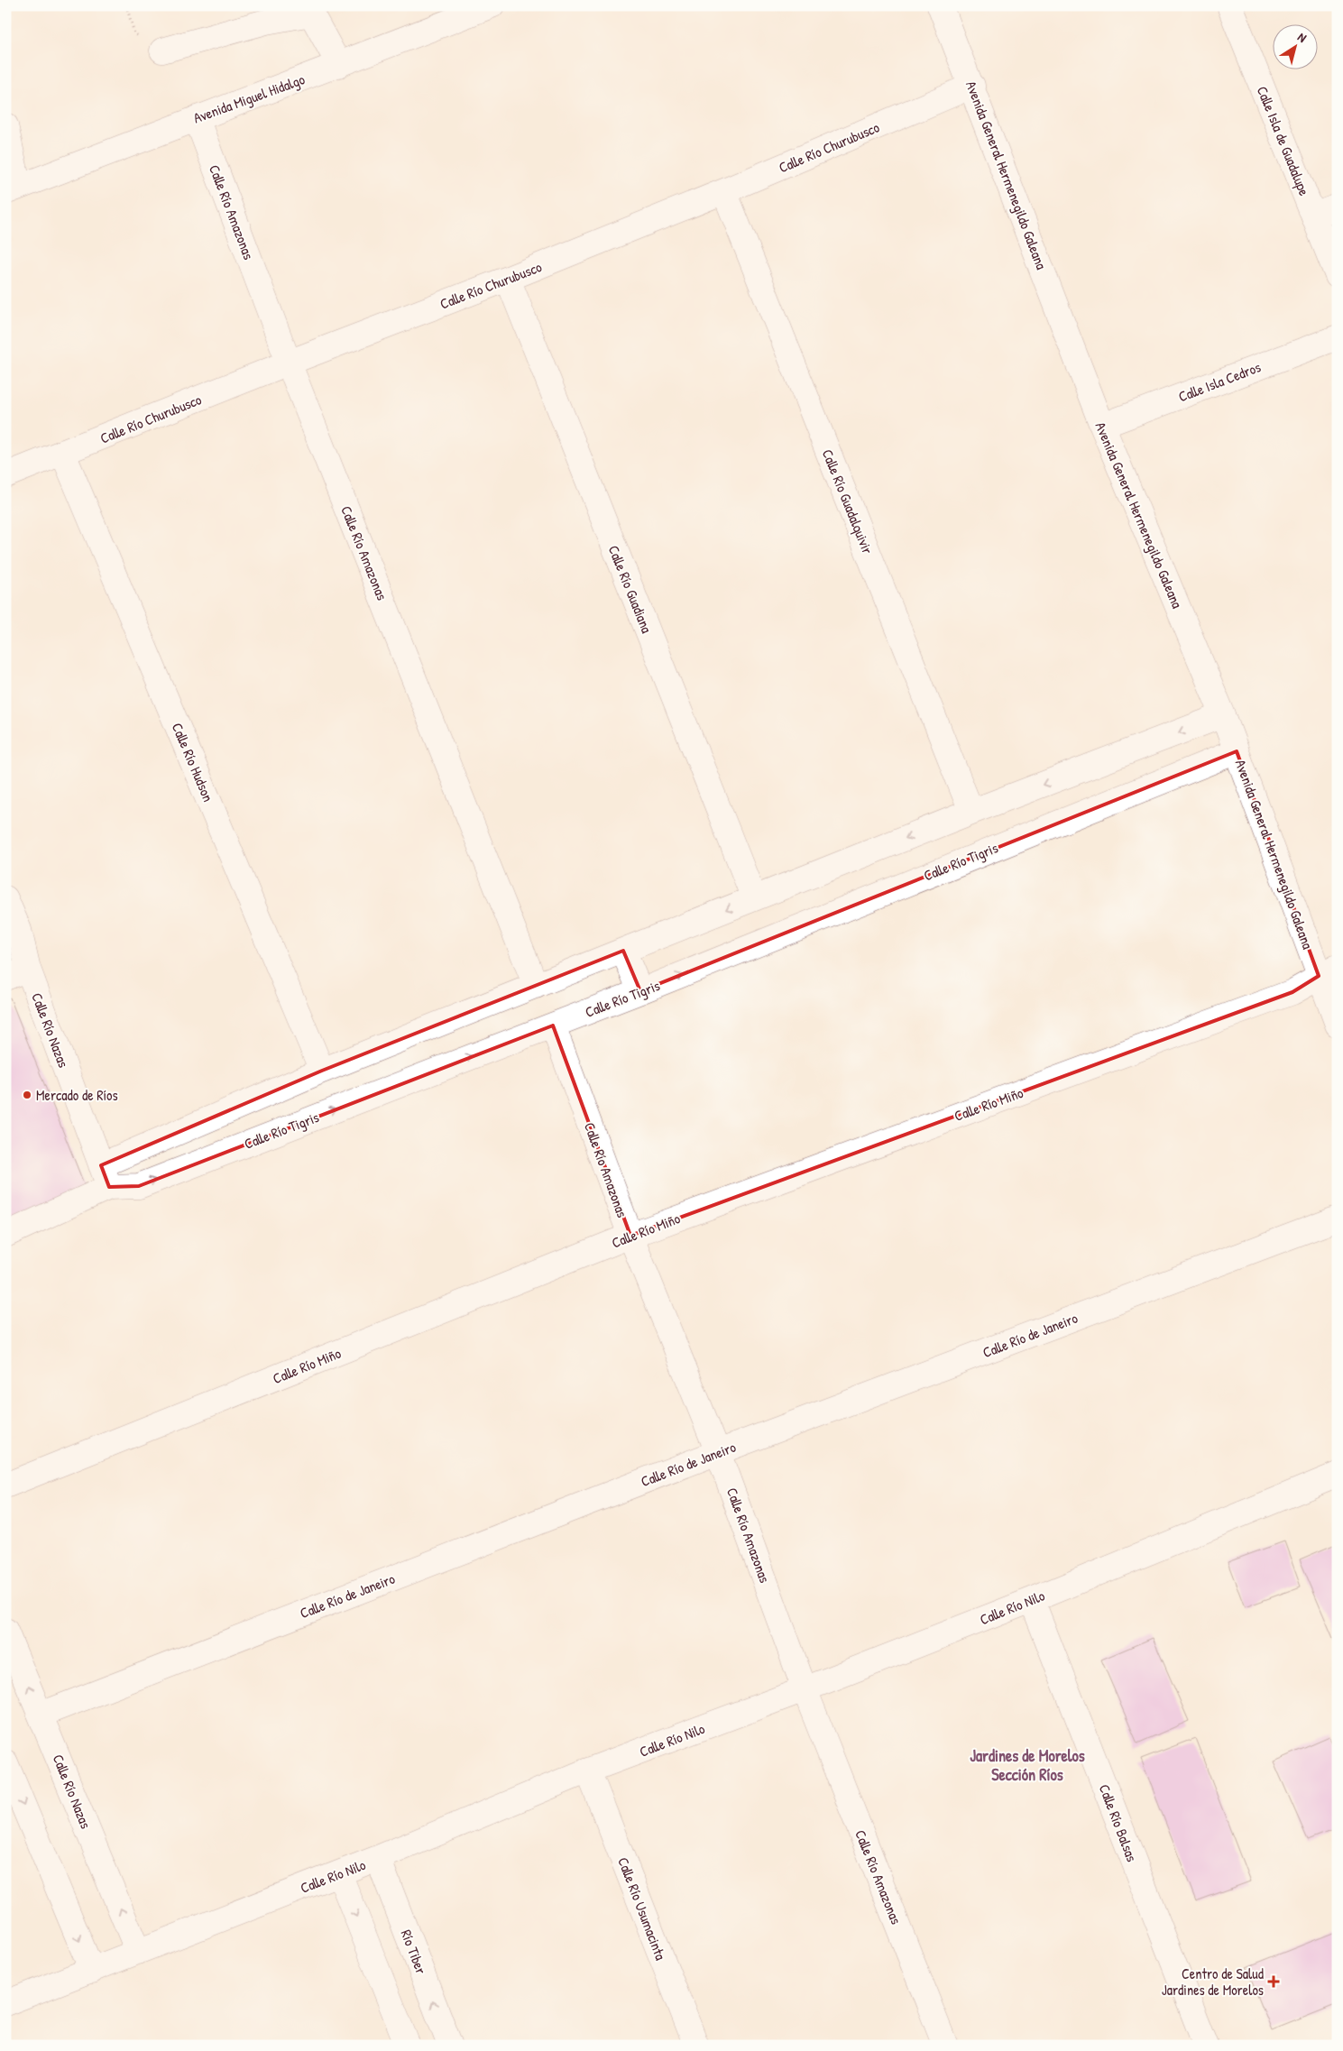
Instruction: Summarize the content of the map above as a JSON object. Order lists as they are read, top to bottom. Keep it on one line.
{"streets":{"street":["Avenida Miguel Hidalgo","Calle Isla de Guadalupe","Calle Río Churubusco","Avenida General Hermenegildo Galeana","Calle Río Amazonas","Calle Isla Cedros","Calle Río Guadalquivir","Calle Río Guadiana","Calle Río Hudson","Calle Río Tigris","Calle Río Nazas","Calle Río Miño","Calle Río de Janeiro","Calle Río Nilo","Calle Río Balsas","Calle Río Usumacinta","Río Tiber"]},"crossings":[["Avenida Miguel Hidalgo","Calle Río Amazonas"],["Calle Río Churubusco","Avenida General Hermenegildo Galeana"],["Calle Río Churubusco","Calle Río Amazonas"],["Calle Río Churubusco","Calle Río Guadalquivir"],["Calle Río Churubusco","Calle Río Guadiana"],["Calle Río Churubusco","Calle Río Hudson"],["Avenida General Hermenegildo Galeana","Calle Isla Cedros"],["Avenida General Hermenegildo Galeana","Calle Río Tigris"],["Avenida General Hermenegildo Galeana","Calle Río Miño"],["Calle Río Amazonas","Calle Río Tigris"],["Calle Río Amazonas","Calle Río Miño"],["Calle Río Amazonas","Calle Río de Janeiro"],["Calle Río Amazonas","Calle Río Nilo"],["Calle Río Guadalquivir","Calle Río Tigris"],["Calle Río Guadiana","Calle Río Tigris"],["Calle Río Hudson","Calle Río Tigris"],["Calle Río Tigris","Calle Río Nazas"],["Calle Río Nazas","Calle Río de Janeiro"],["Calle Río Nazas","Calle Río Nilo"],["Calle Río Nilo","Calle Río Balsas"],["Calle Río Nilo","Calle Río Usumacinta"],["Calle Río Nilo","Río Tiber"]],"districts":["Jardines de Morelos Sección Ríos"],"places":{"other":["Mercado de Ríos"],"health":["Centro de Salud Jardines de Morelos"]},"north":"top right"}
